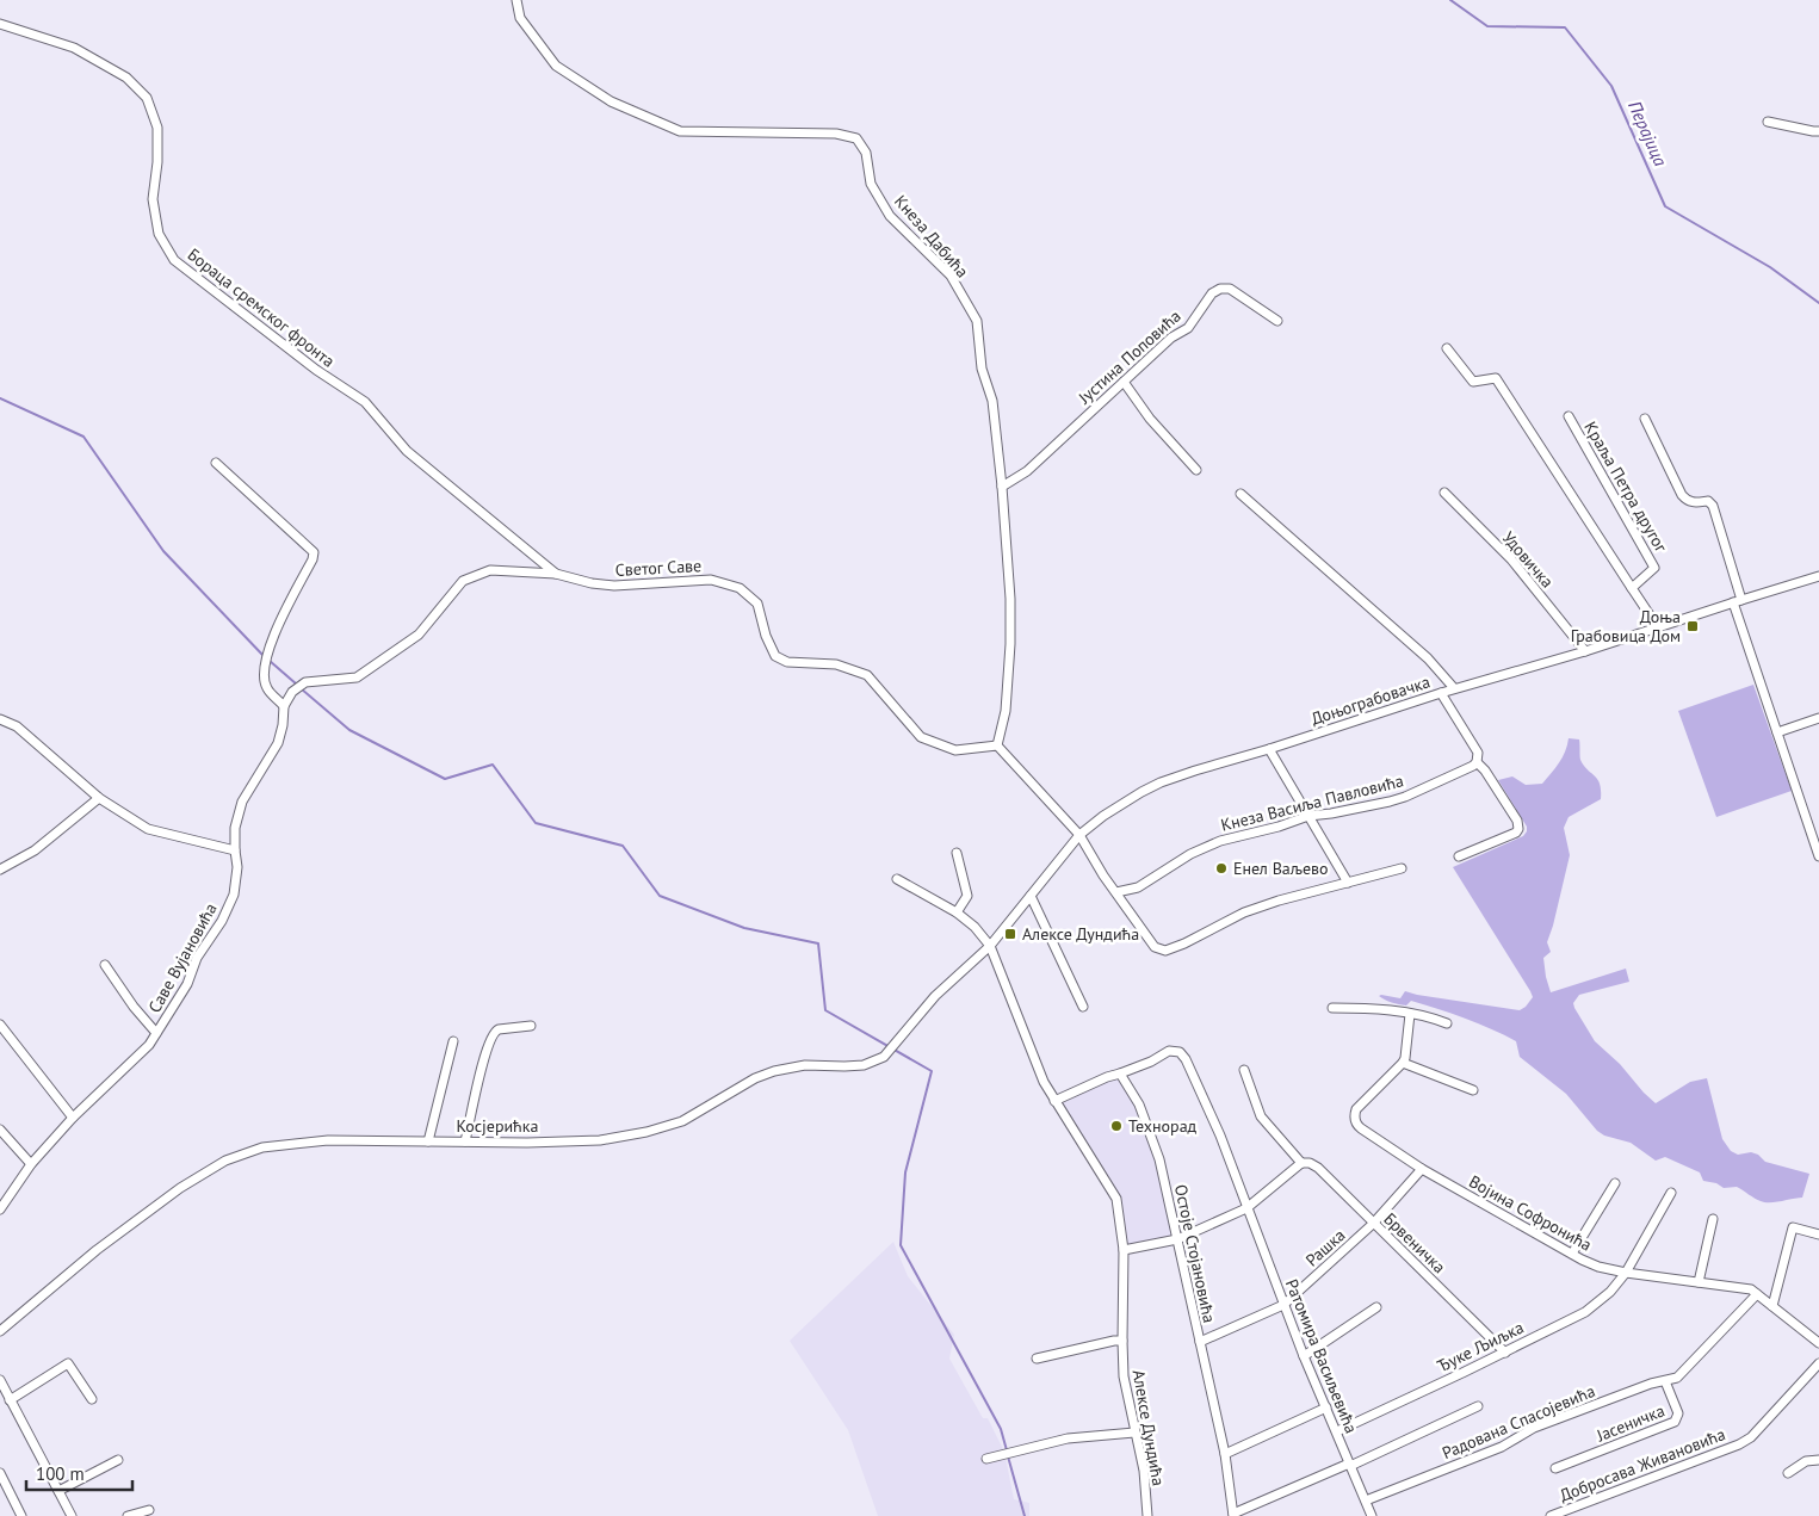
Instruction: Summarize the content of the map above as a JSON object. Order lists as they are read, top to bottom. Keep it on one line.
{"streets":{"street":["Кнеза Дабића","Бораца сремског фронта","Јустина Поповића","Краља Петра другог","Удовичка","Светог Саве","Доњограбовачка","Кнеза Васиља Павловића","Саве Вујановића","Косјерићка","Војина Софронића","Брвеничка","Рашка","Остоје Стојановића","Ђуке Љиљка","Ратомира Васиљевића","Радована Спасојевића","Јасеничка","Алексе Дундића","Добросава Живановића"]},"crossings":[["Кнеза Дабића","Јустина Поповића"],["Кнеза Дабића","Светог Саве"],["Бораца сремског фронта","Светог Саве"],["Удовичка","Доњограбовачка"],["Светог Саве","Саве Вујановића"],["Доњограбовачка","Косјерићка"],["Доњограбовачка","Алексе Дундића"],["Косјерићка","Алексе Дундића"],["Војина Софронића","Рашка"],["Војина Софронића","Ђуке Љиљка"],["Војина Софронића","Радована Спасојевића"],["Брвеничка","Рашка"],["Брвеничка","Ђуке Љиљка"],["Рашка","Остоје Стојановића"],["Рашка","Ратомира Васиљевића"],["Остоје Стојановића","Ратомира Васиљевића"],["Ђуке Љиљка","Ратомира Васиљевића"],["Ратомира Васиљевића","Радована Спасојевића"],["Радована Спасојевића","Јасеничка"]],"water":["Перајица"],"places":{"transit":["Доња Грабовица Дом","Алексе Дундића"],"other":["Енел Ваљево","Технорад"]},"scale_bar":"100 m"}
